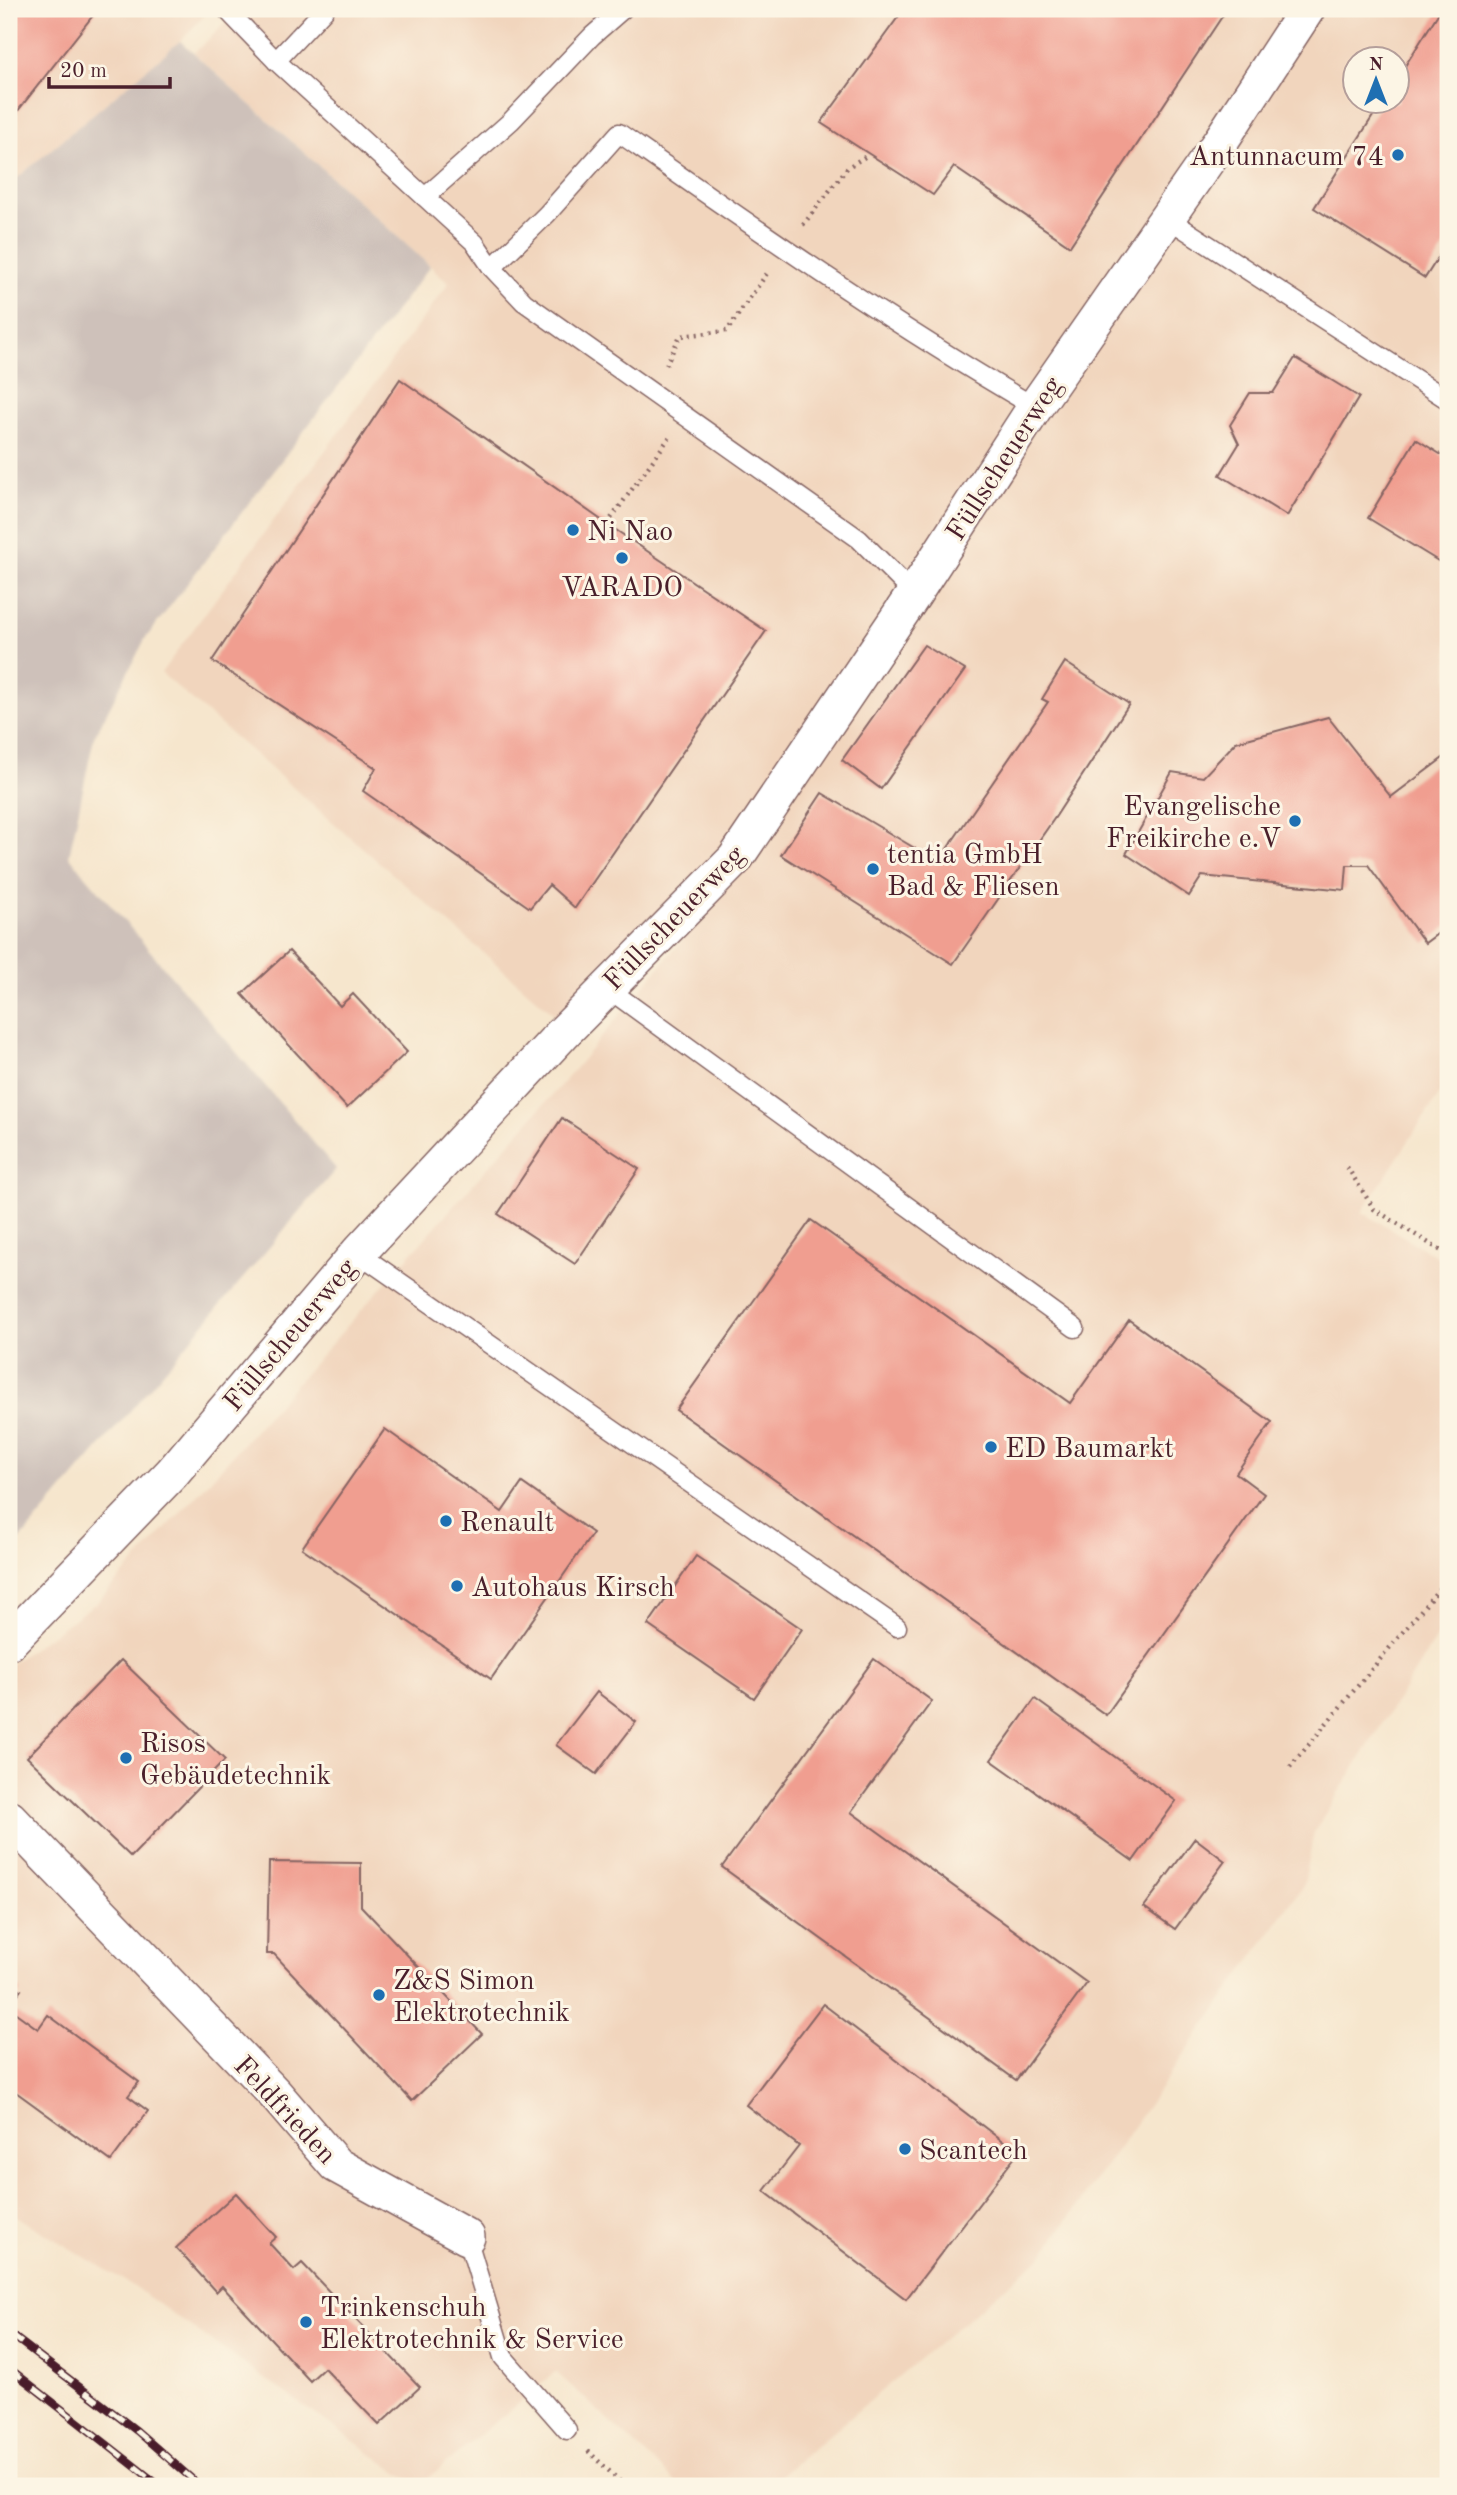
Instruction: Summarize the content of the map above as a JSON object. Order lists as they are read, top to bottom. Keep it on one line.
{"streets":{"street":["Füllscheuerweg","Feldfrieden"]},"places":["Antunnacum 74","Ni Nao","VARADO","Evangelische Freikirche e.V","tentia GmbH Bad & Fliesen","ED Baumarkt","Renault","Autohaus Kirsch","Risos Gebäudetechnik","Z&S Simon Elektrotechnik","Scantech","Trinkenschuh Elektrotechnik & Service"],"scale_bar":"20 m","north":"top"}
